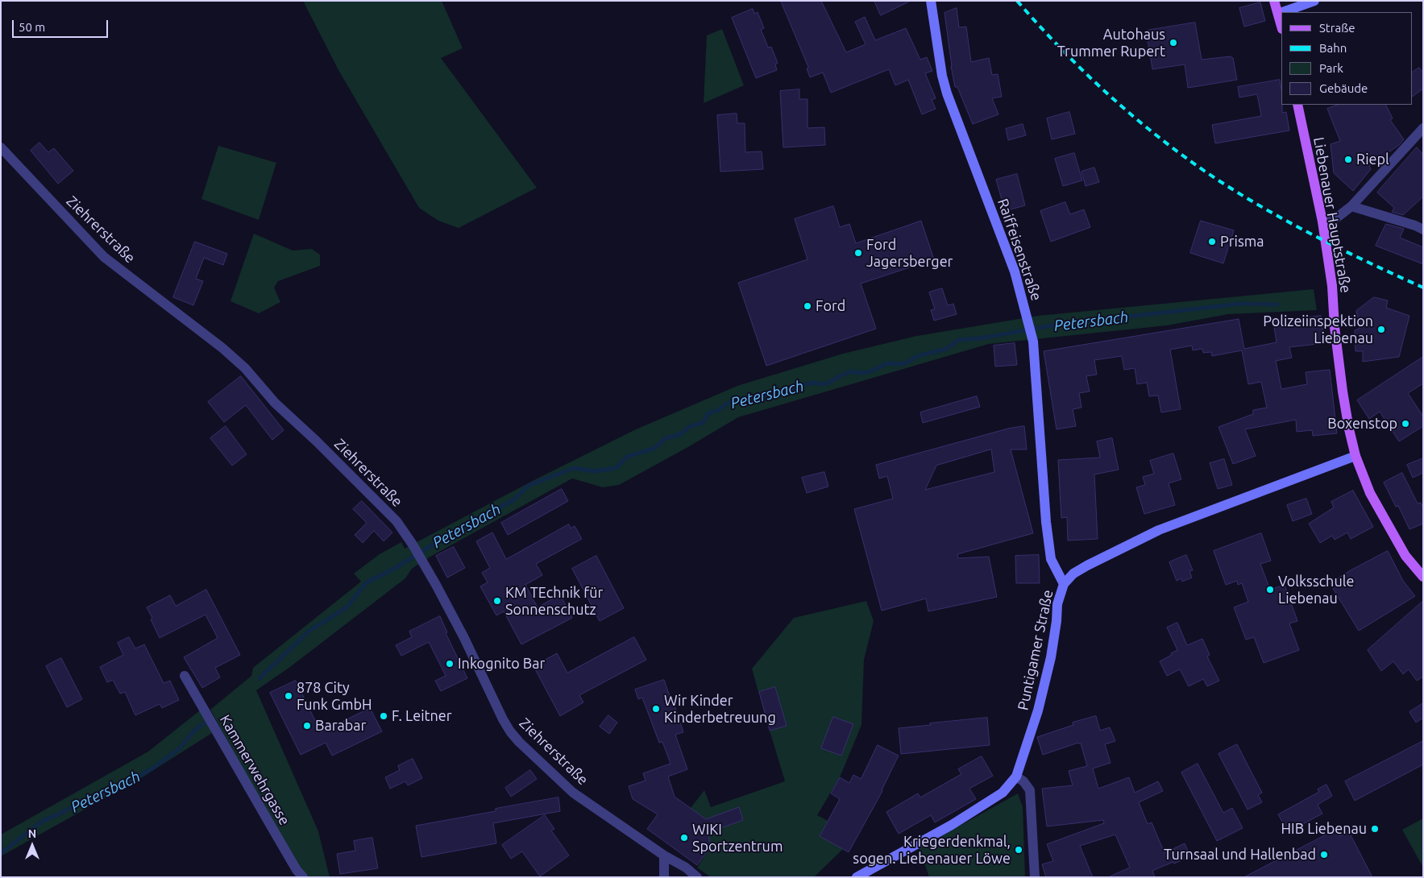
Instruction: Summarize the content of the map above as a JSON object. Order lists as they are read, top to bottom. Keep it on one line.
{"streets":{"main road":["Liebenauer Hauptstraße","Raiffeisenstraße","Puntigamer Straße"],"street":["Ziehrerstraße","Kammerwehrgasse"]},"crossings":[["Liebenauer Hauptstraße","Puntigamer Straße"],["Raiffeisenstraße","Puntigamer Straße"]],"water":["Petersbach"],"places":["Autohaus Trummer Rupert","Riepl","Prisma","Ford Jagersberger","Ford","Polizeiinspektion Liebenau","Boxenstop","Volksschule Liebenau","KM TEchnik für Sonnenschutz","Inkognito Bar","878 City Funk GmbH","Wir Kinder Kinderbetreuung","F. Leitner","Barabar","HIB Liebenau","WIKI Sportzentrum","Kriegerdenkmal, sogen. Liebenauer Löwe","Turnsaal und Hallenbad"],"legend":["Straße","Bahn","Park","Gebäude"],"scale_bar":"50 m","north":"top"}
